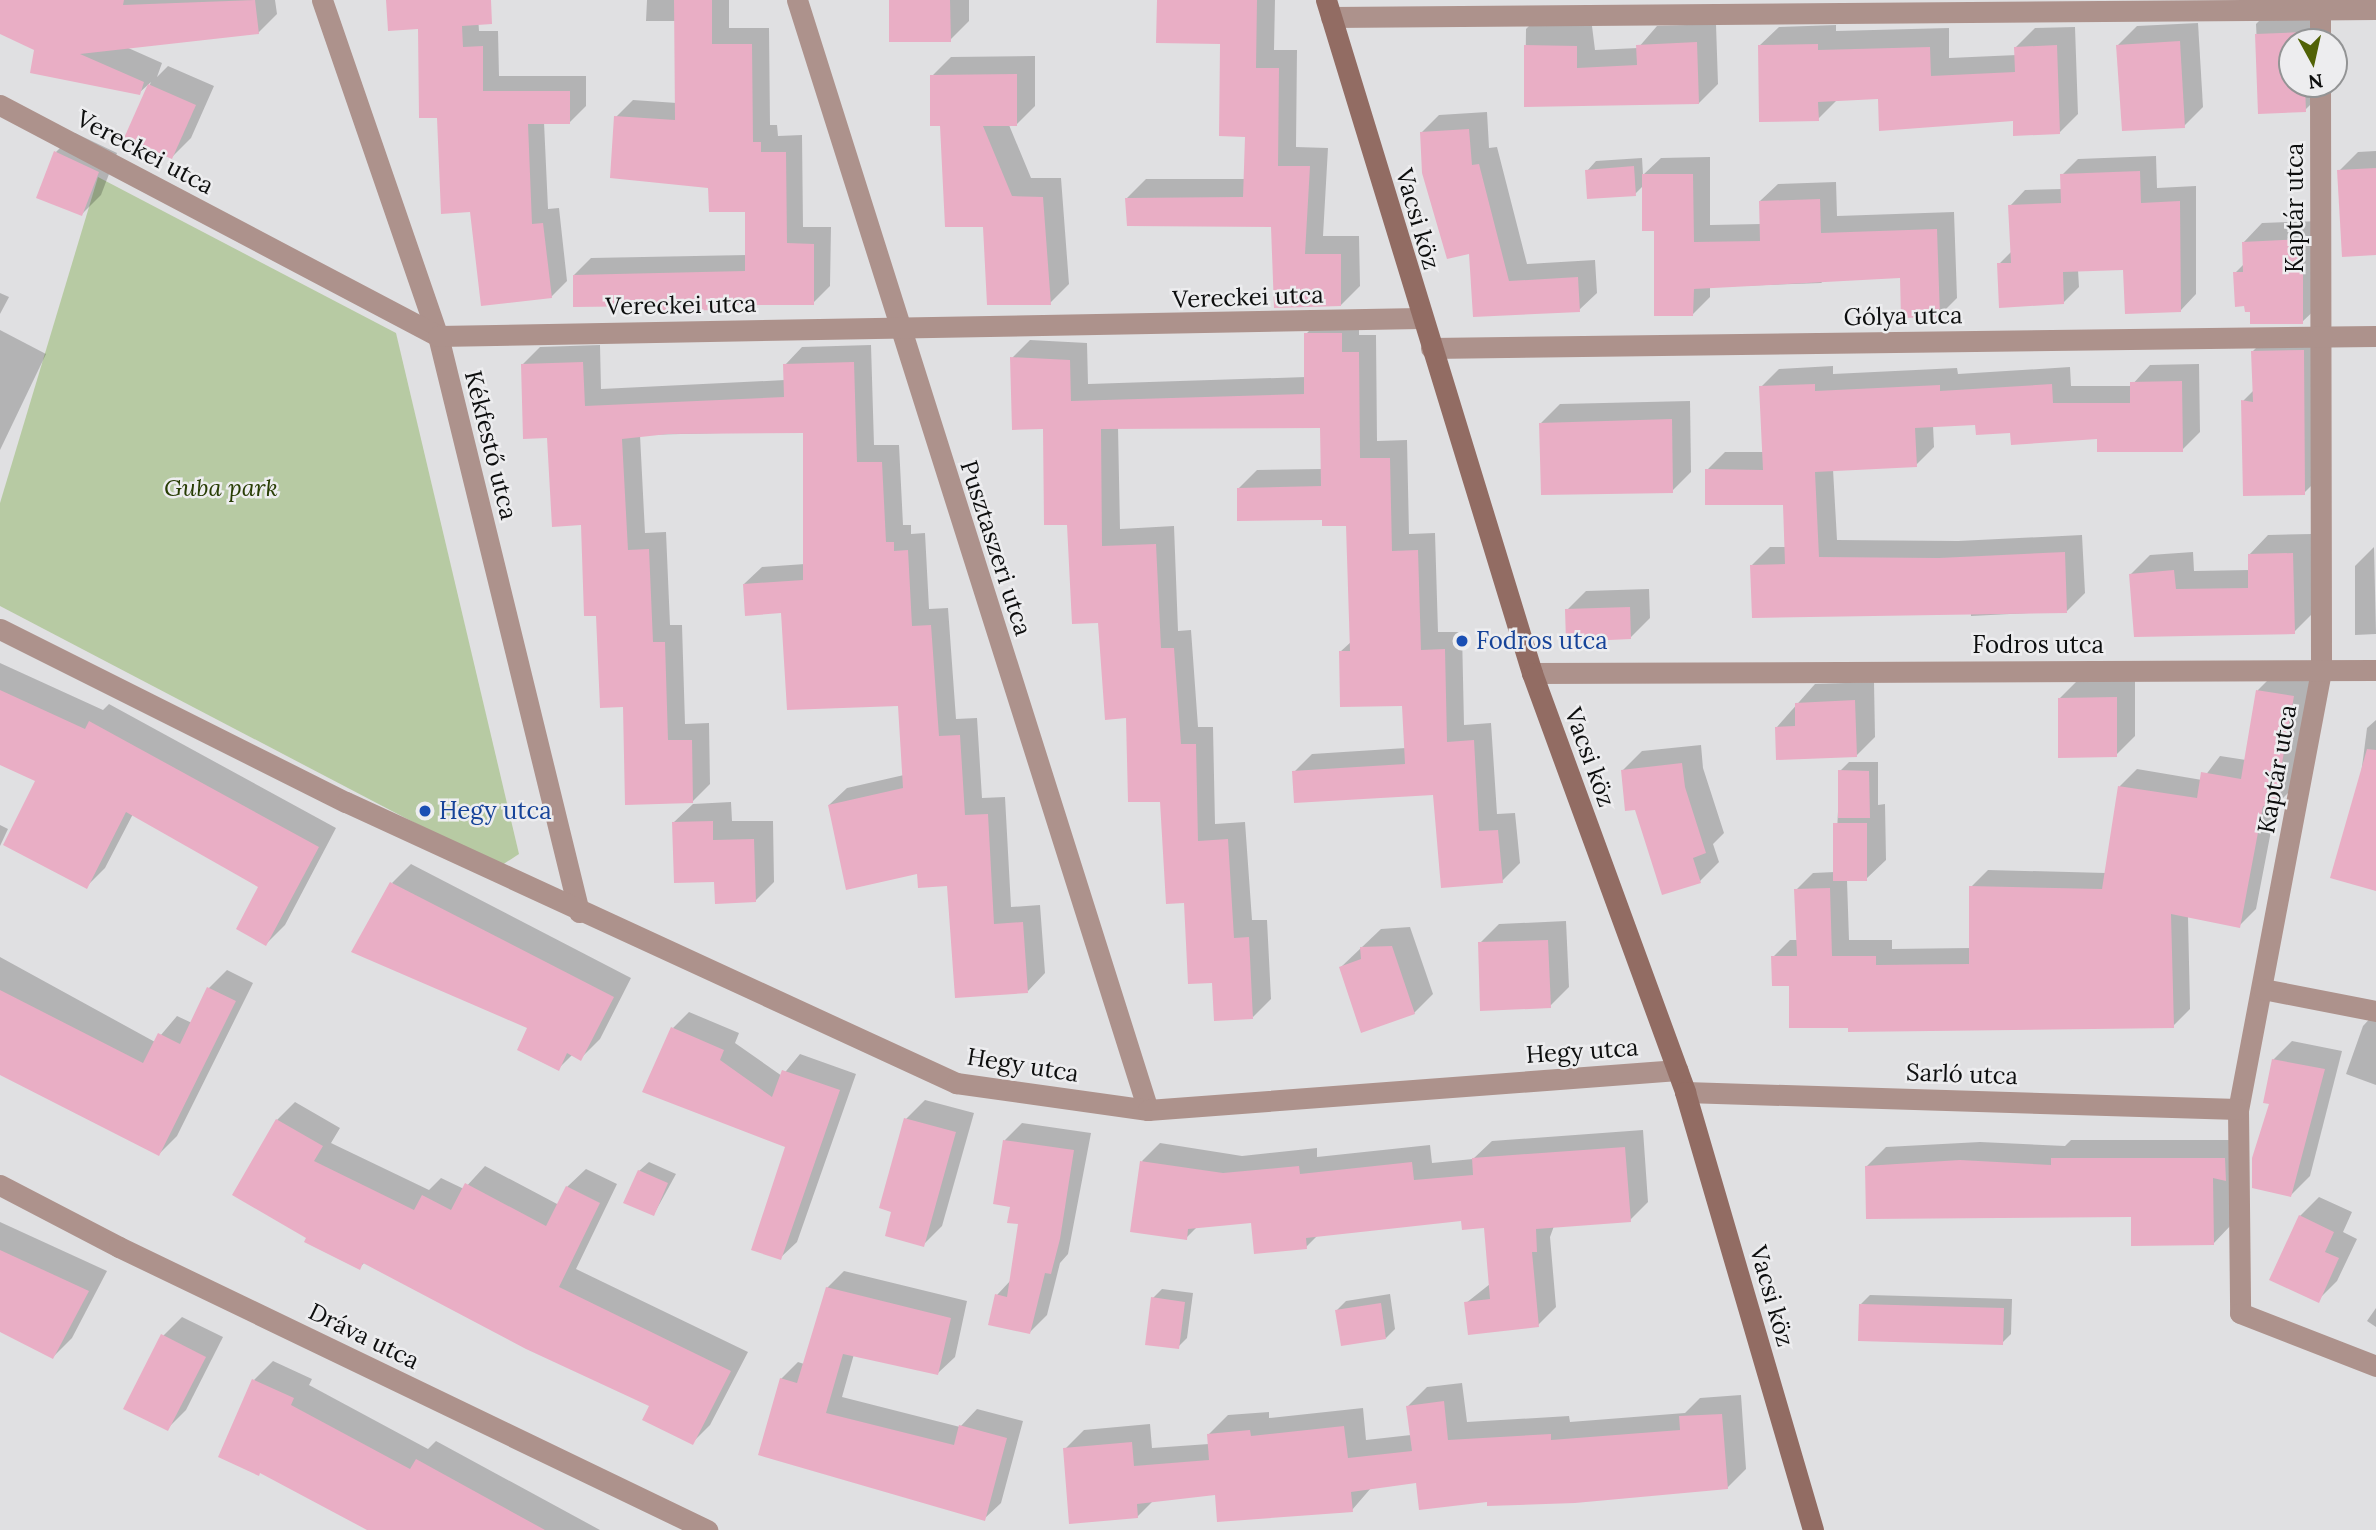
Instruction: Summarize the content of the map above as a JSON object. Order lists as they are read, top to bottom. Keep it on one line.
{"streets":{"street":["Vereckei utca","Kaptár utca","Vacsi köz","Gólya utca","Kékfestő utca","Pusztaszeri utca","Fodros utca","Hegy utca","Sarló utca","Dráva utca"]},"crossings":[["Vereckei utca","Vacsi köz"],["Vereckei utca","Kékfestő utca"],["Vereckei utca","Pusztaszeri utca"],["Kaptár utca","Gólya utca"],["Kaptár utca","Fodros utca"],["Kaptár utca","Sarló utca"],["Vacsi köz","Gólya utca"],["Vacsi köz","Fodros utca"],["Vacsi köz","Hegy utca"],["Vacsi köz","Sarló utca"],["Kékfestő utca","Hegy utca"],["Pusztaszeri utca","Hegy utca"]],"parks":["Guba park"],"places":["Fodros utca","Hegy utca"],"north":"bottom"}
